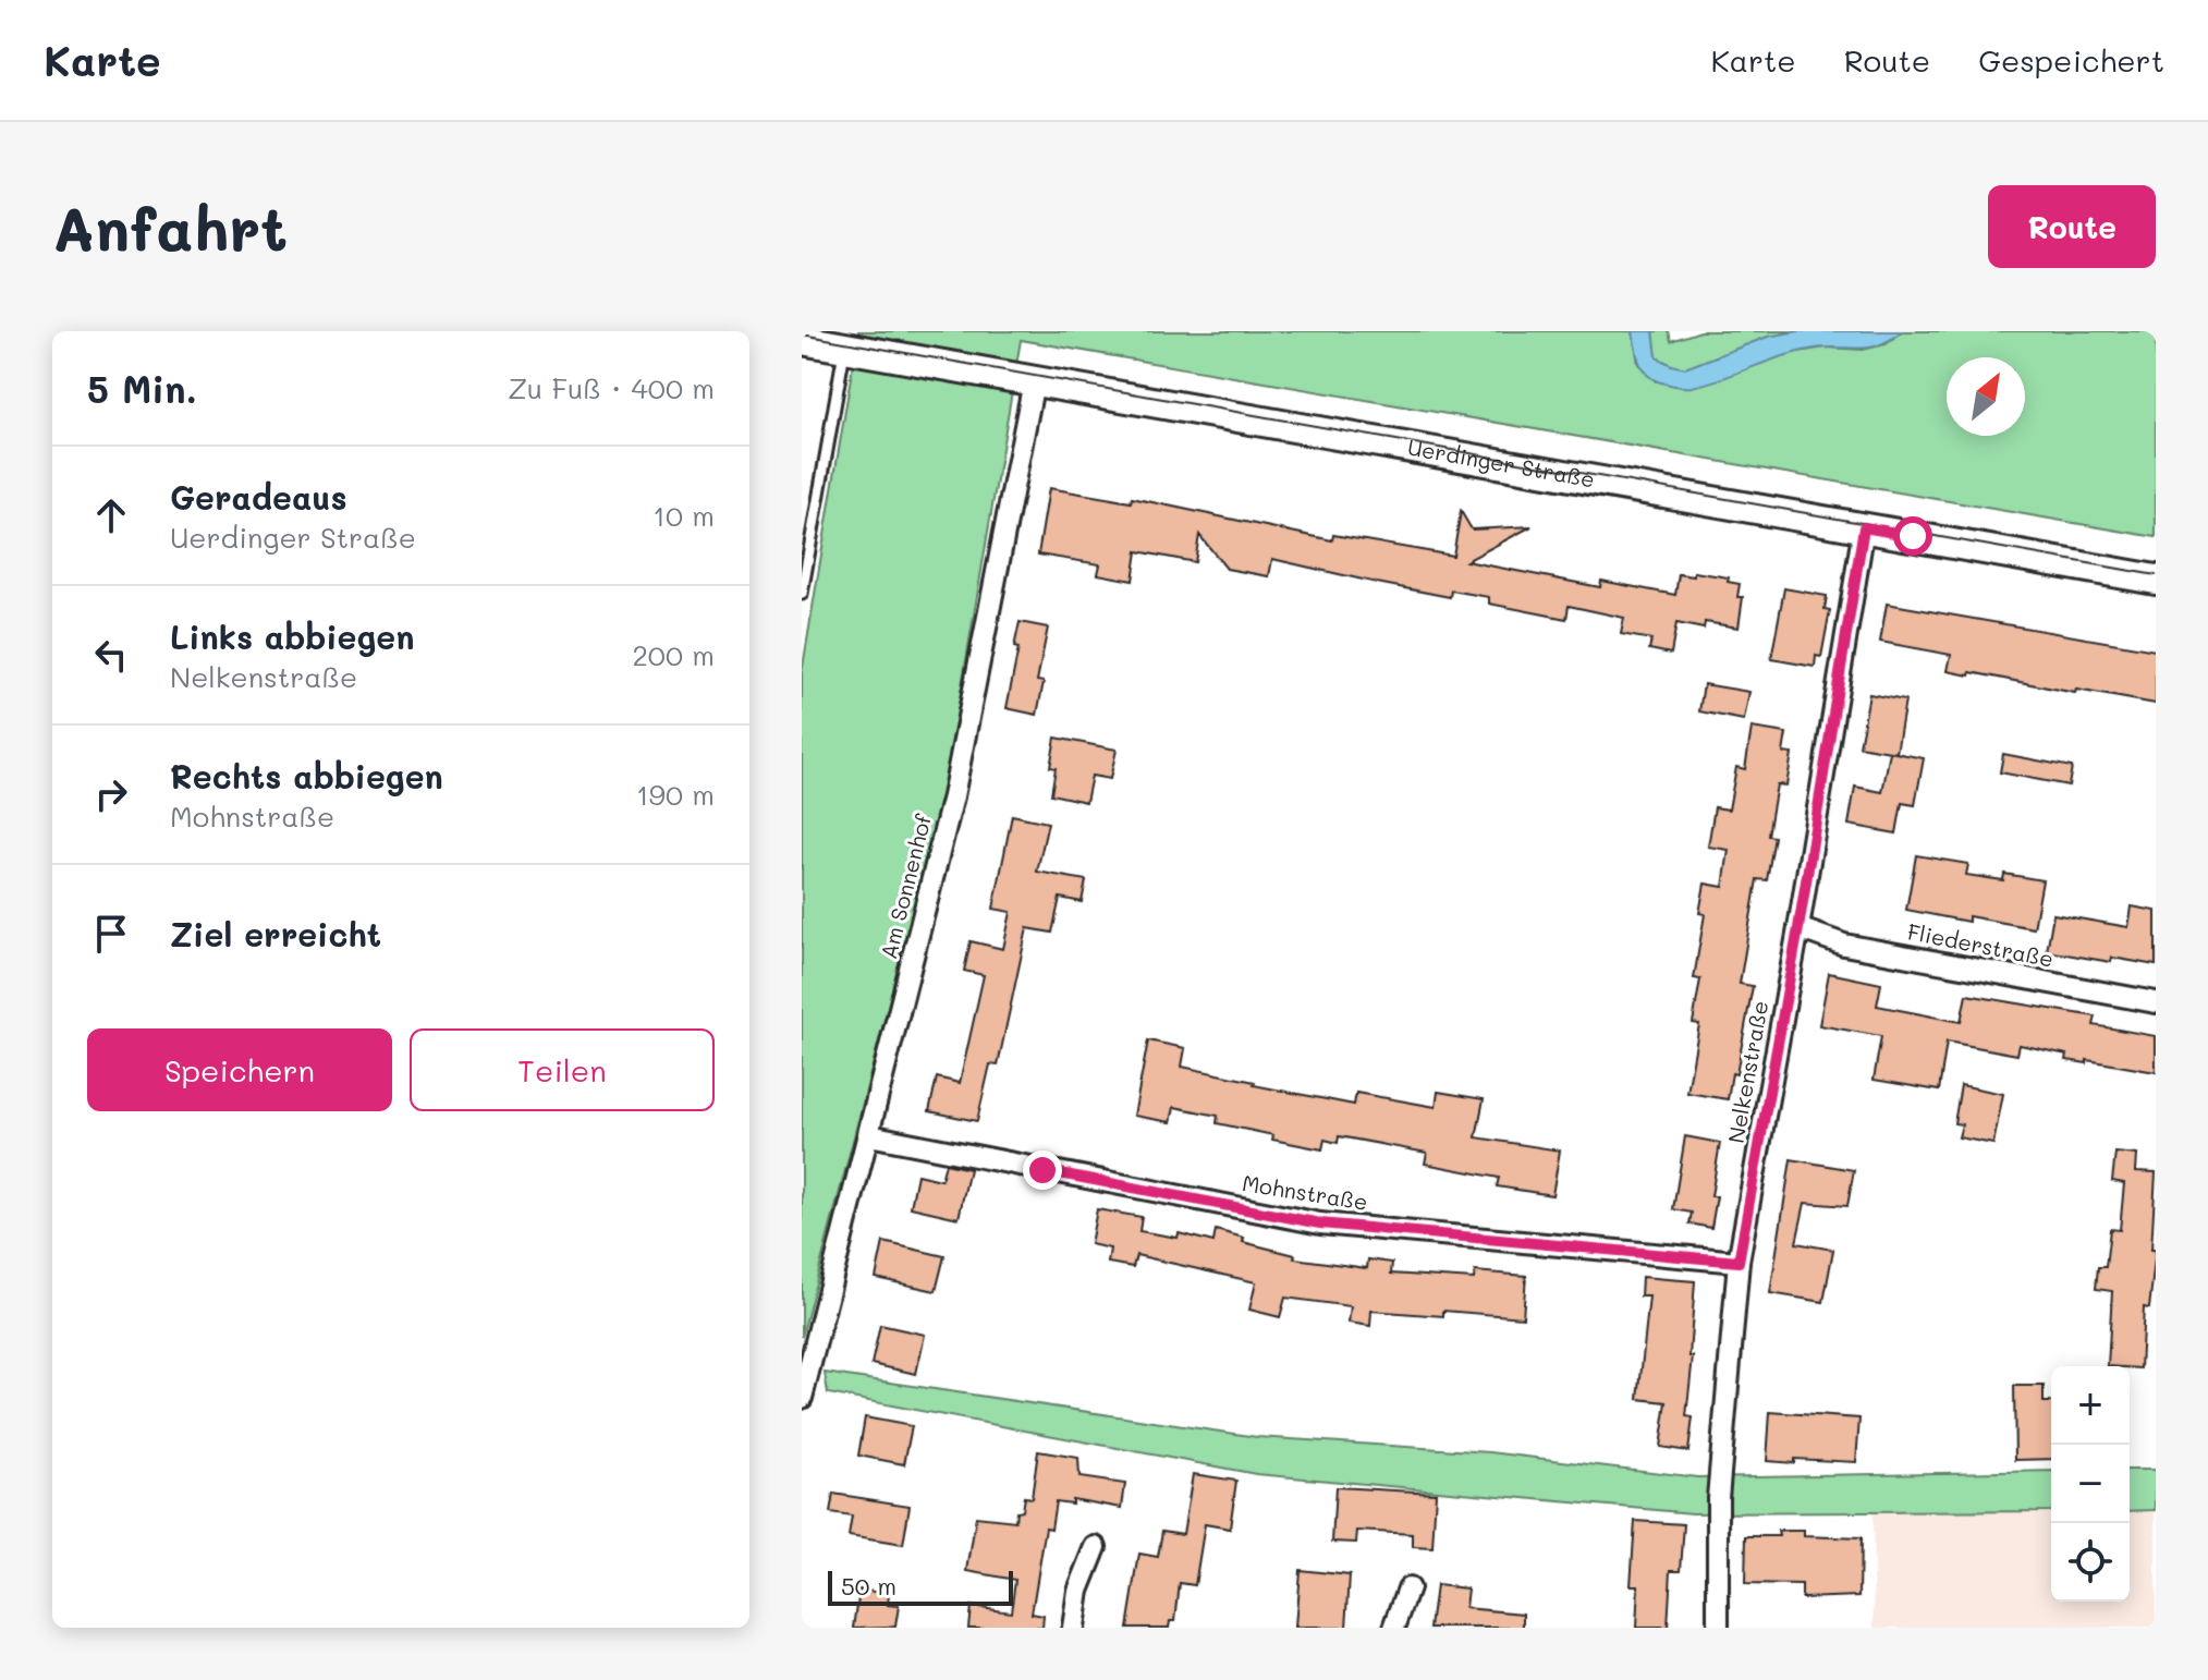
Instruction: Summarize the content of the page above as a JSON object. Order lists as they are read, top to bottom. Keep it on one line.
{"streets":{"main road":["Uerdinger Straße"],"street":["Am Sonnenhof","Fliederstraße","Nelkenstraße","Mohnstraße"]},"crossings":[["Uerdinger Straße","Am Sonnenhof"],["Uerdinger Straße","Nelkenstraße"],["Am Sonnenhof","Mohnstraße"],["Fliederstraße","Nelkenstraße"],["Nelkenstraße","Mohnstraße"]],"scale_bar":"50 m","north":"top right","page":{"header":"Karte","nav":["Karte","Route","Gespeichert"],"buttons":["Route",["Speichern","Teilen"]],"title":"Anfahrt","heading":["5 Min.","Zu Fuß · 400 m"],"list":[["Geradeaus","Uerdinger Straße","10 m"],["Links abbiegen","Nelkenstraße","200 m"],["Rechts abbiegen","Mohnstraße","190 m"],"Ziel erreicht"],"map_buttons":["+","−"],"scale":"50 m"}}
